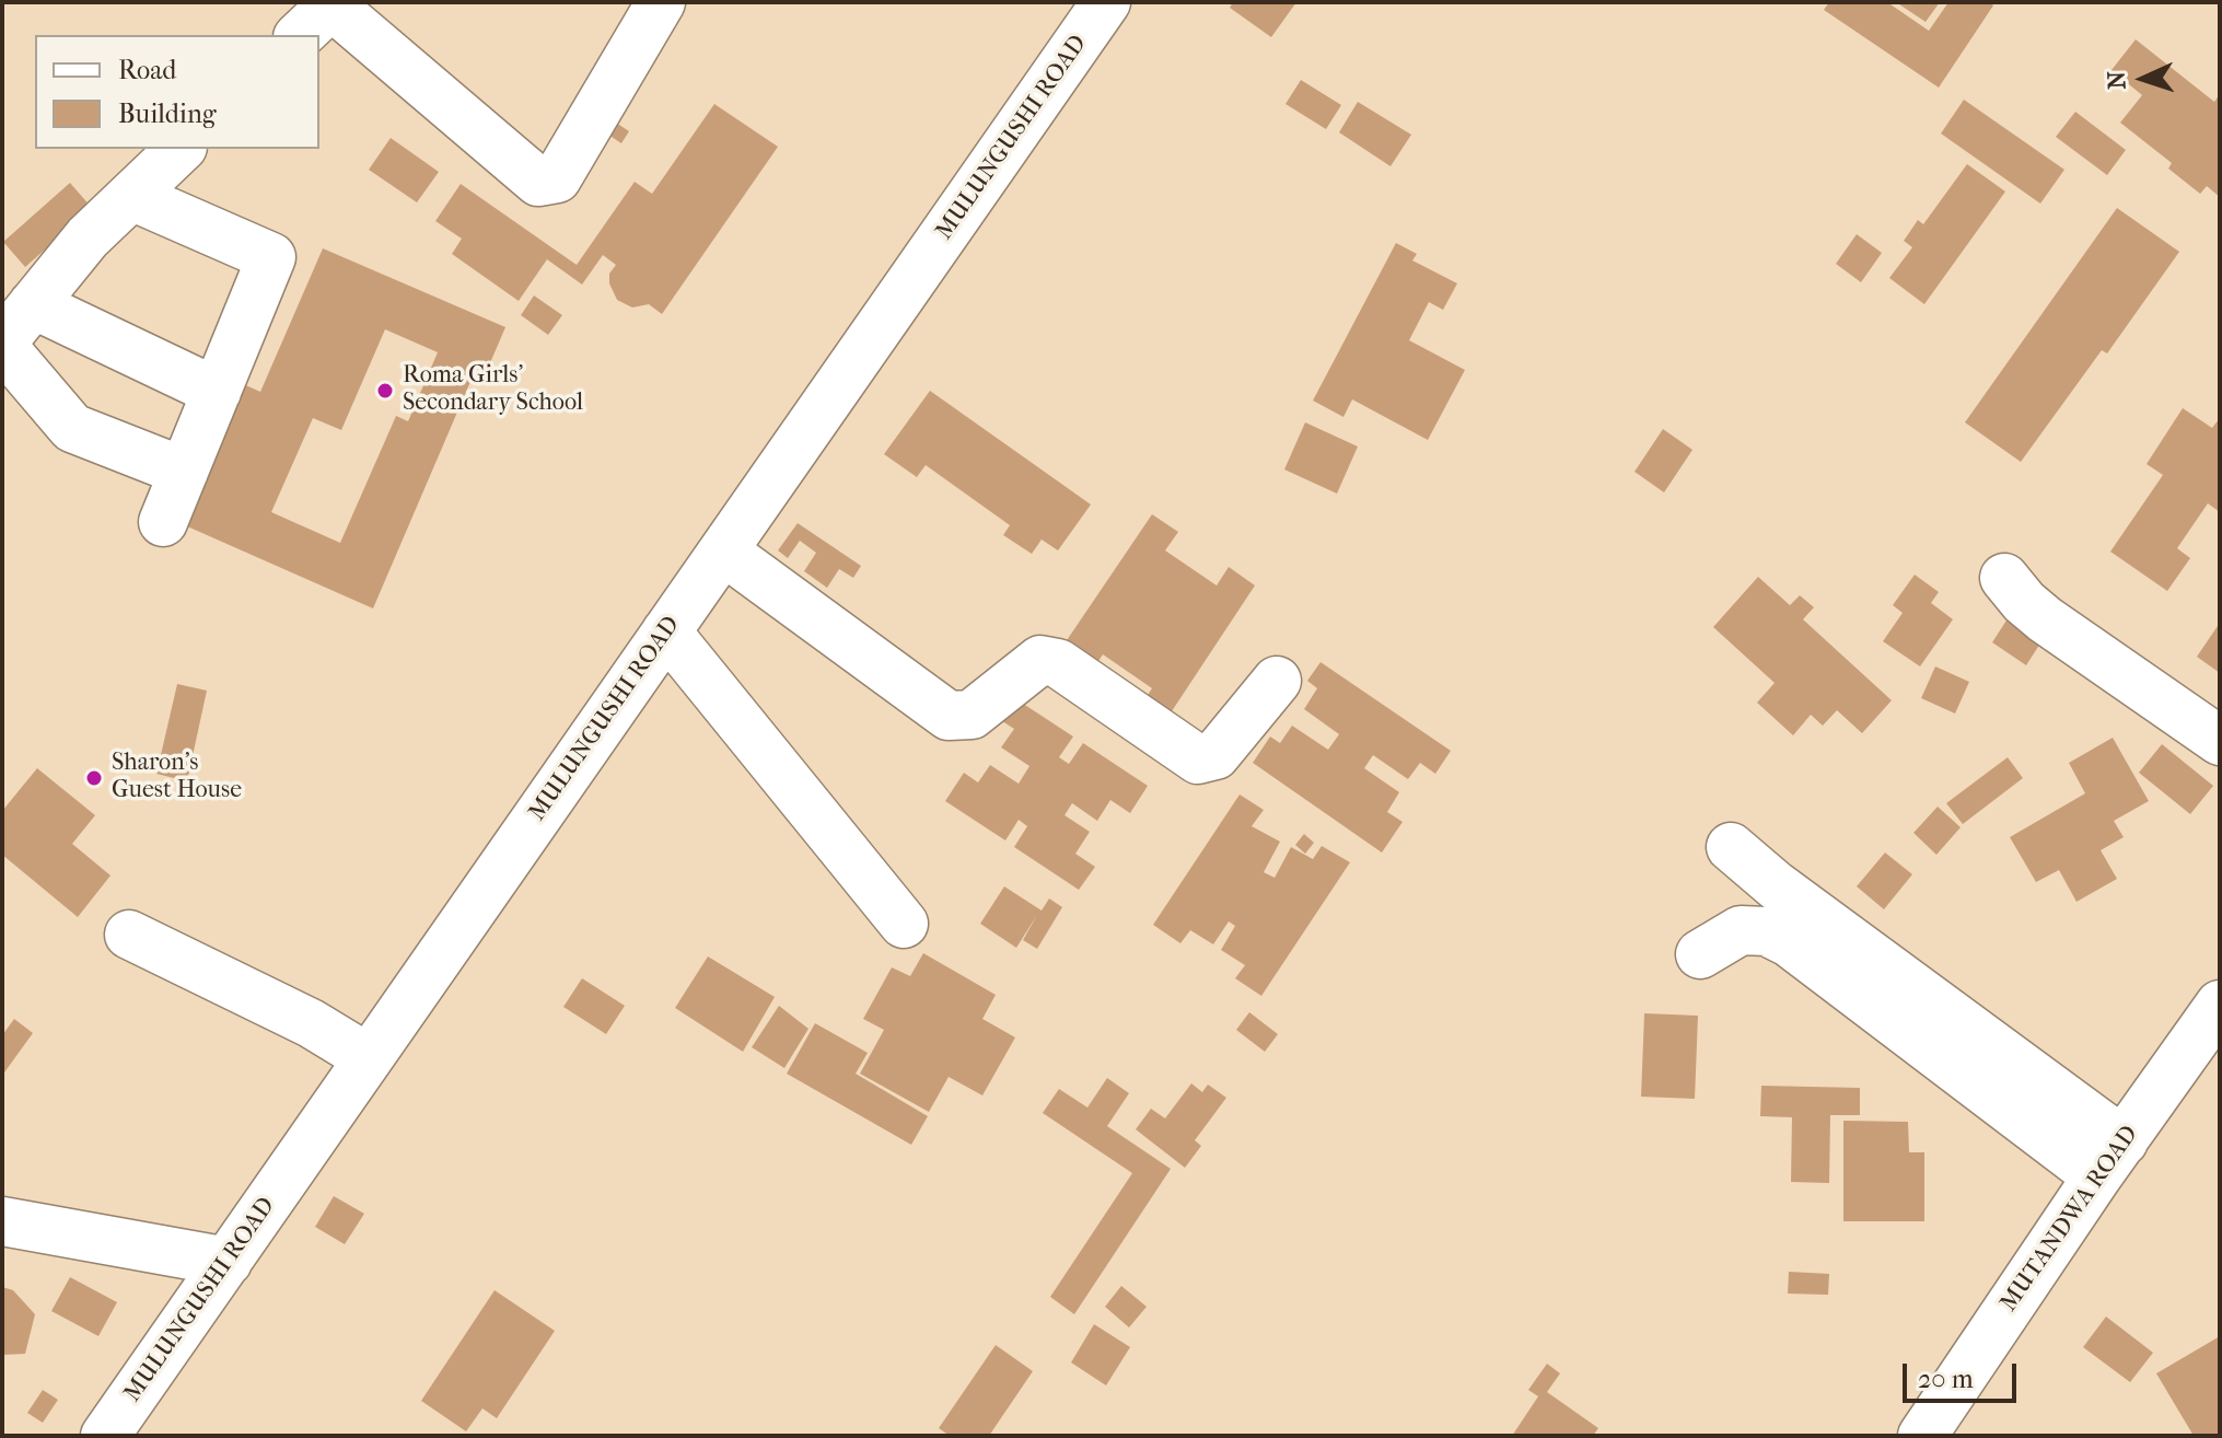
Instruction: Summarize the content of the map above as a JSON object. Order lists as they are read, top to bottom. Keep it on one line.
{"streets":{"street":["MULUNGUSHI ROAD","MUTANDWA ROAD"]},"places":["Roma Girls' Secondary School","Sharon's Guest House"],"legend":["Road","Building"],"scale_bar":"20 m","north":"left"}
